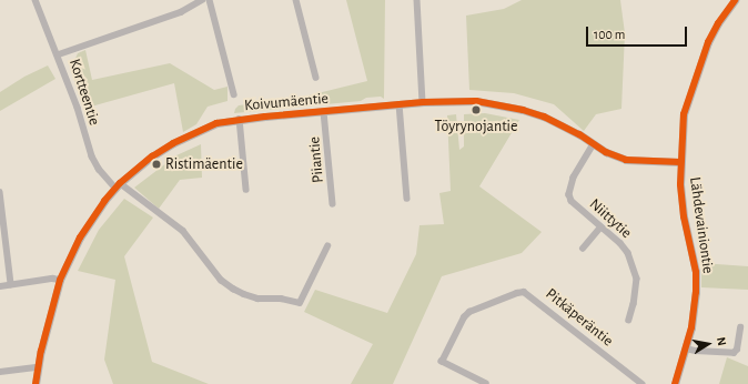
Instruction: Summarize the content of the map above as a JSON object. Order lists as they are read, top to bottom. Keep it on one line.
{"streets":{"street":["Kortteentie","Koivumäentie","Piiantie","Niittytie","Lähdevainiontie","Pitkäperäntie"]},"crossings":[["Kortteentie","Koivumäentie"],["Koivumäentie","Piiantie"],["Koivumäentie","Niittytie"],["Koivumäentie","Lähdevainiontie"]],"places":["Töyrynojantie","Ristimäentie"],"scale_bar":"100 m","north":"right"}
